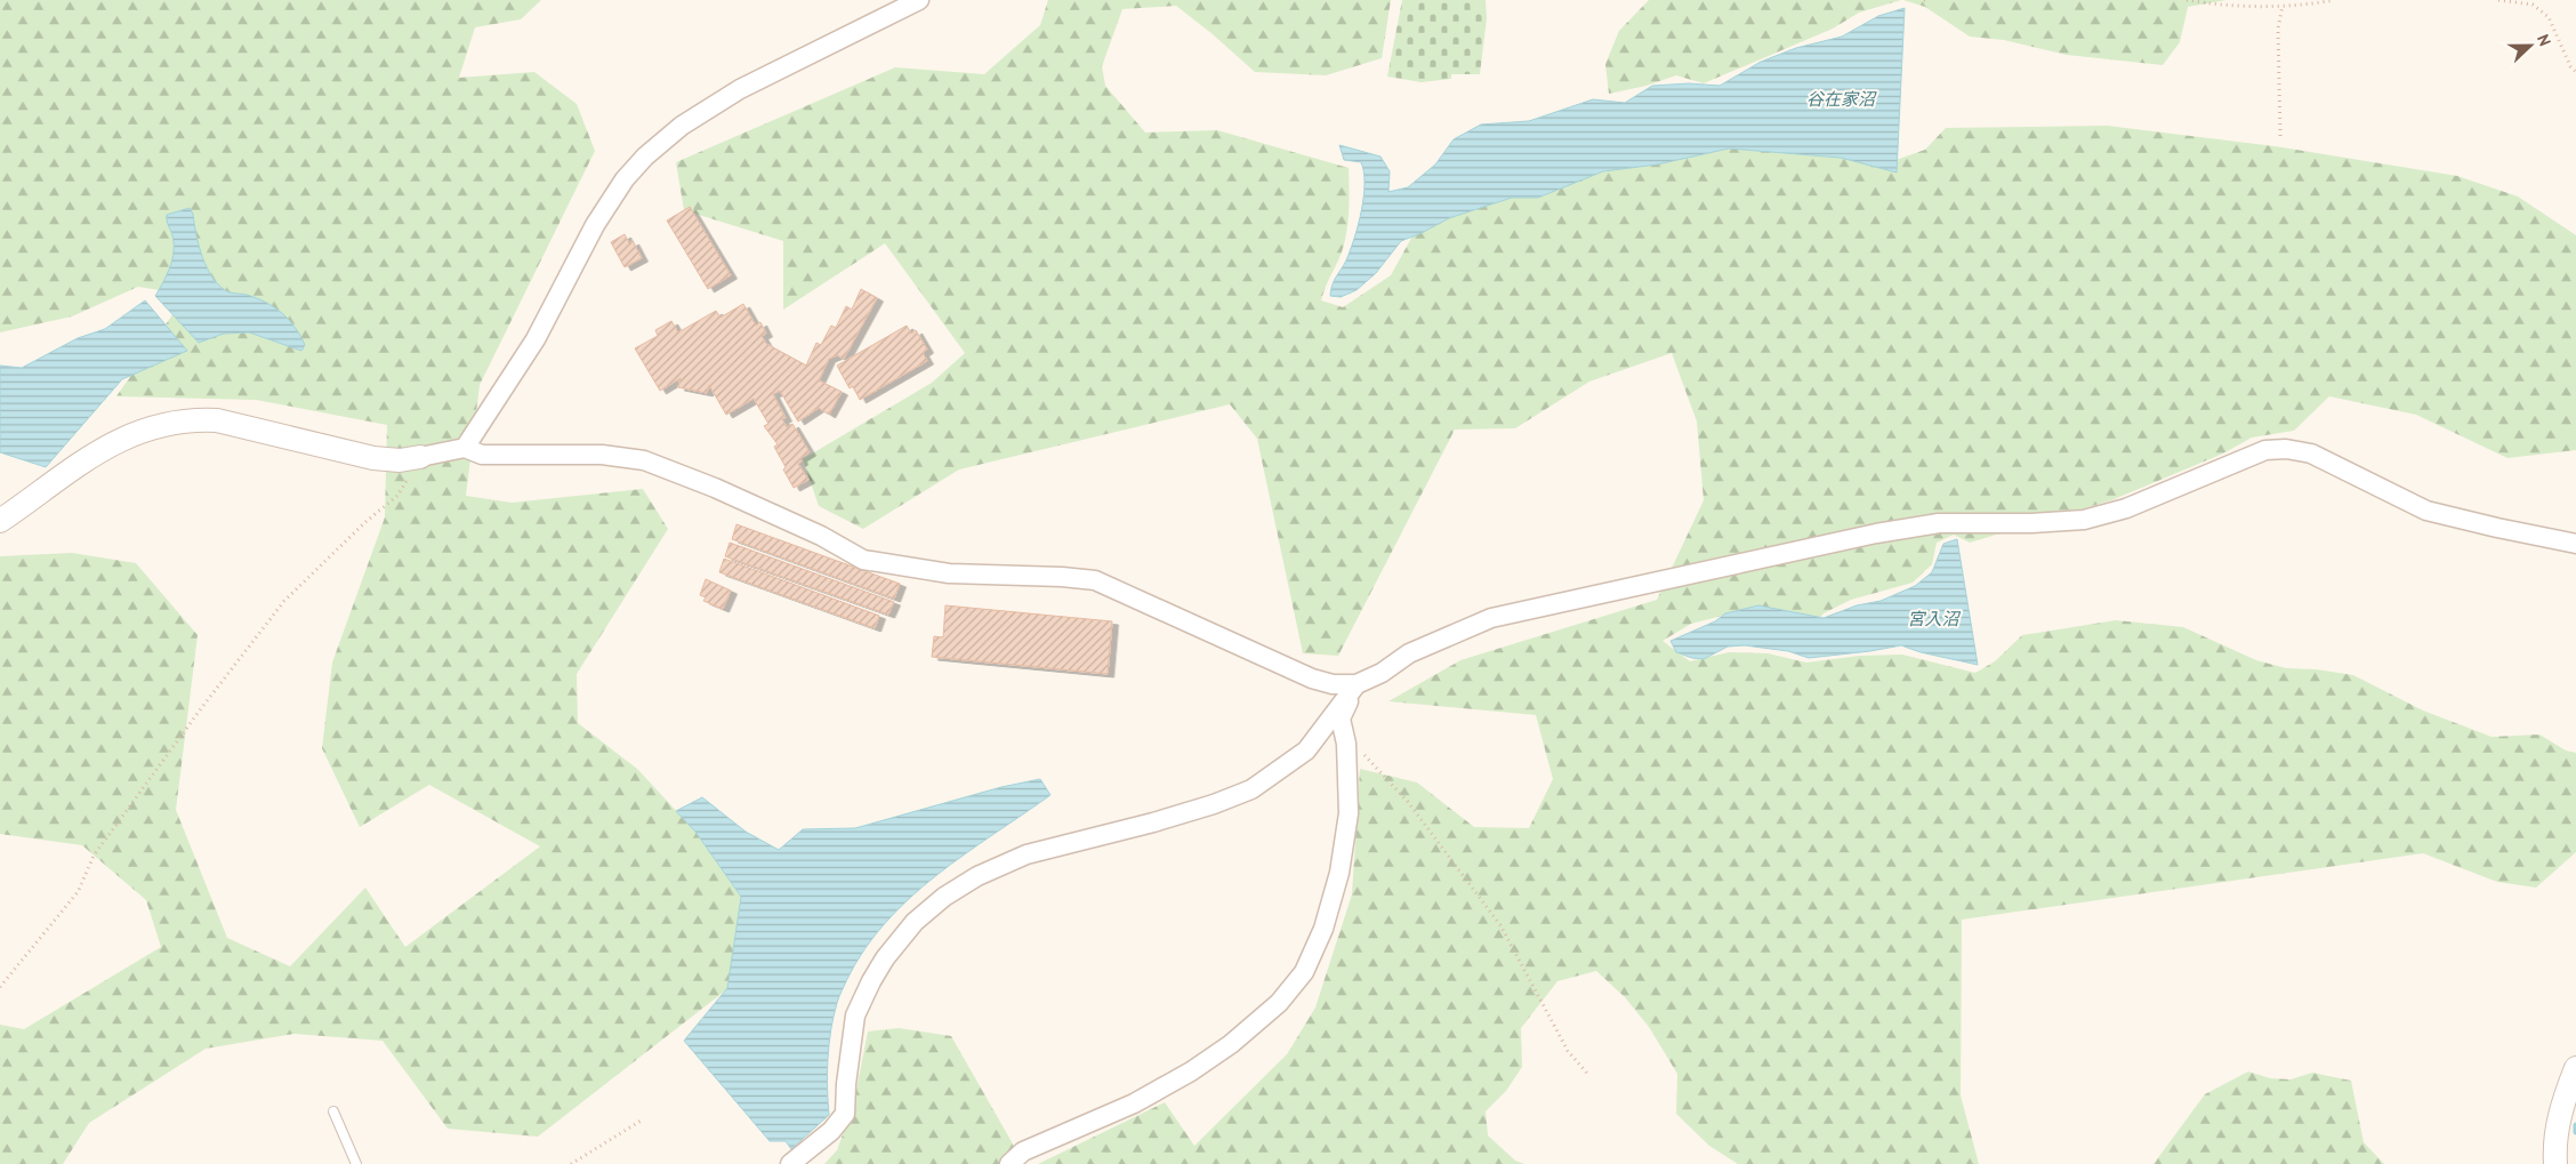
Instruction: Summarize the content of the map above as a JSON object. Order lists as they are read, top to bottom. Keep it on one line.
{"water":["谷在家沼","宮入沼"],"north":"right"}
